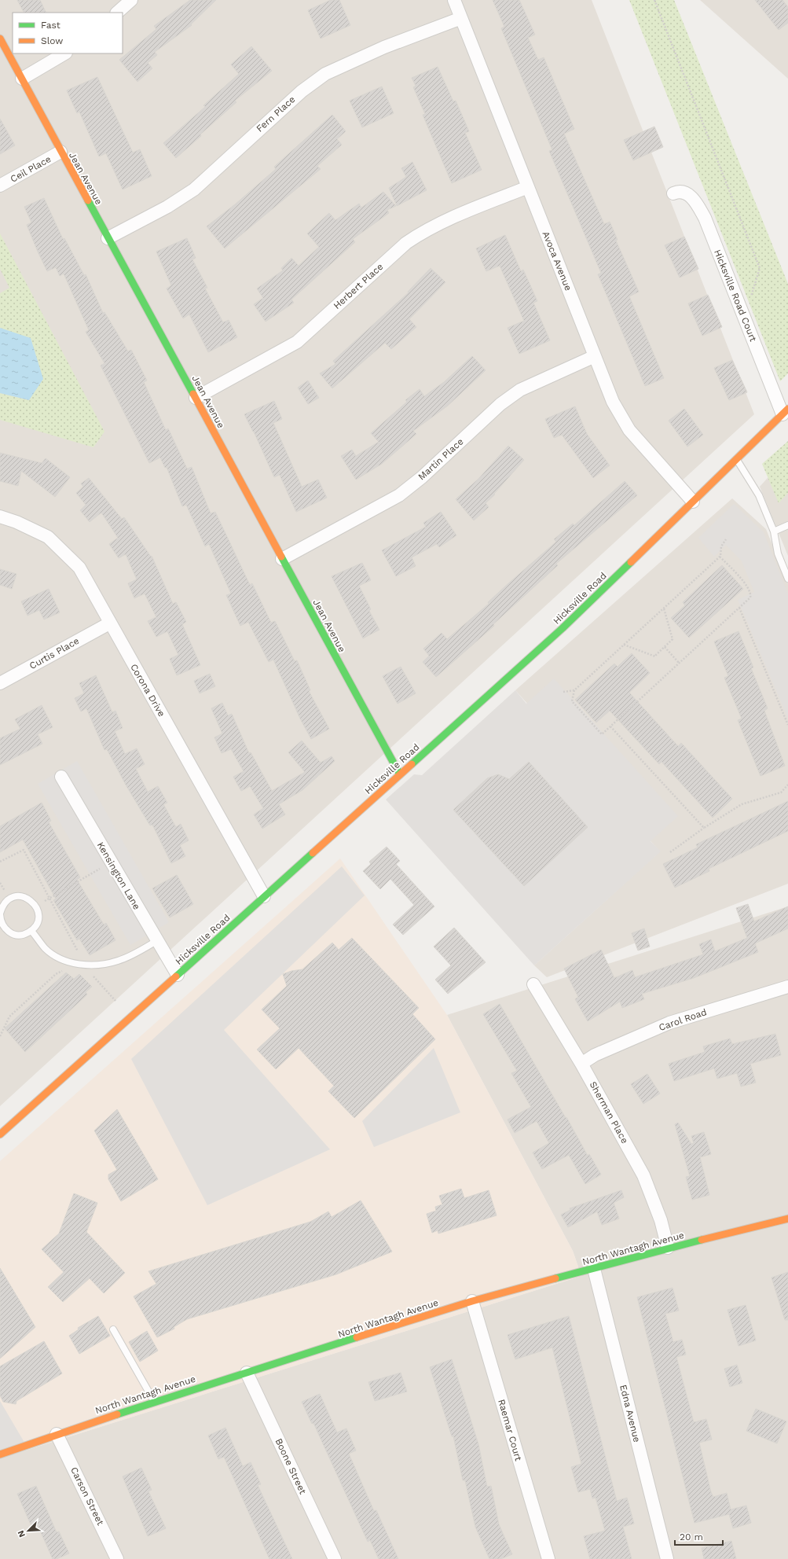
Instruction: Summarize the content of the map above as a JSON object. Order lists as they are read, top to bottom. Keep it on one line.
{"streets":{"main road":["Jean Avenue","Hicksville Road","North Wantagh Avenue"],"street":["Fern Place","Ceil Place","Avoca Avenue","Herbert Place","Hicksville Road Court","Martin Place","Curtis Place","Corona Drive","Kensington Lane","Carol Road","Sherman Place","Edna Avenue","Raemar Court","Boone Street","Carson Street"]},"crossings":[["Fern Place","Jean Avenue"],["Fern Place","Avoca Avenue"],["Ceil Place","Jean Avenue"],["Jean Avenue","Herbert Place"],["Jean Avenue","Martin Place"],["Jean Avenue","Hicksville Road"],["Avoca Avenue","Herbert Place"],["Avoca Avenue","Martin Place"],["Avoca Avenue","Hicksville Road"],["Hicksville Road Court","Hicksville Road"],["Hicksville Road","Corona Drive"],["Hicksville Road","Kensington Lane"],["Curtis Place","Corona Drive"],["Carol Road","Sherman Place"],["Sherman Place","North Wantagh Avenue"],["North Wantagh Avenue","Edna Avenue"],["North Wantagh Avenue","Raemar Court"],["North Wantagh Avenue","Boone Street"],["North Wantagh Avenue","Carson Street"]],"legend":["Fast","Slow"],"scale_bar":"20 m","north":"bottom left"}
